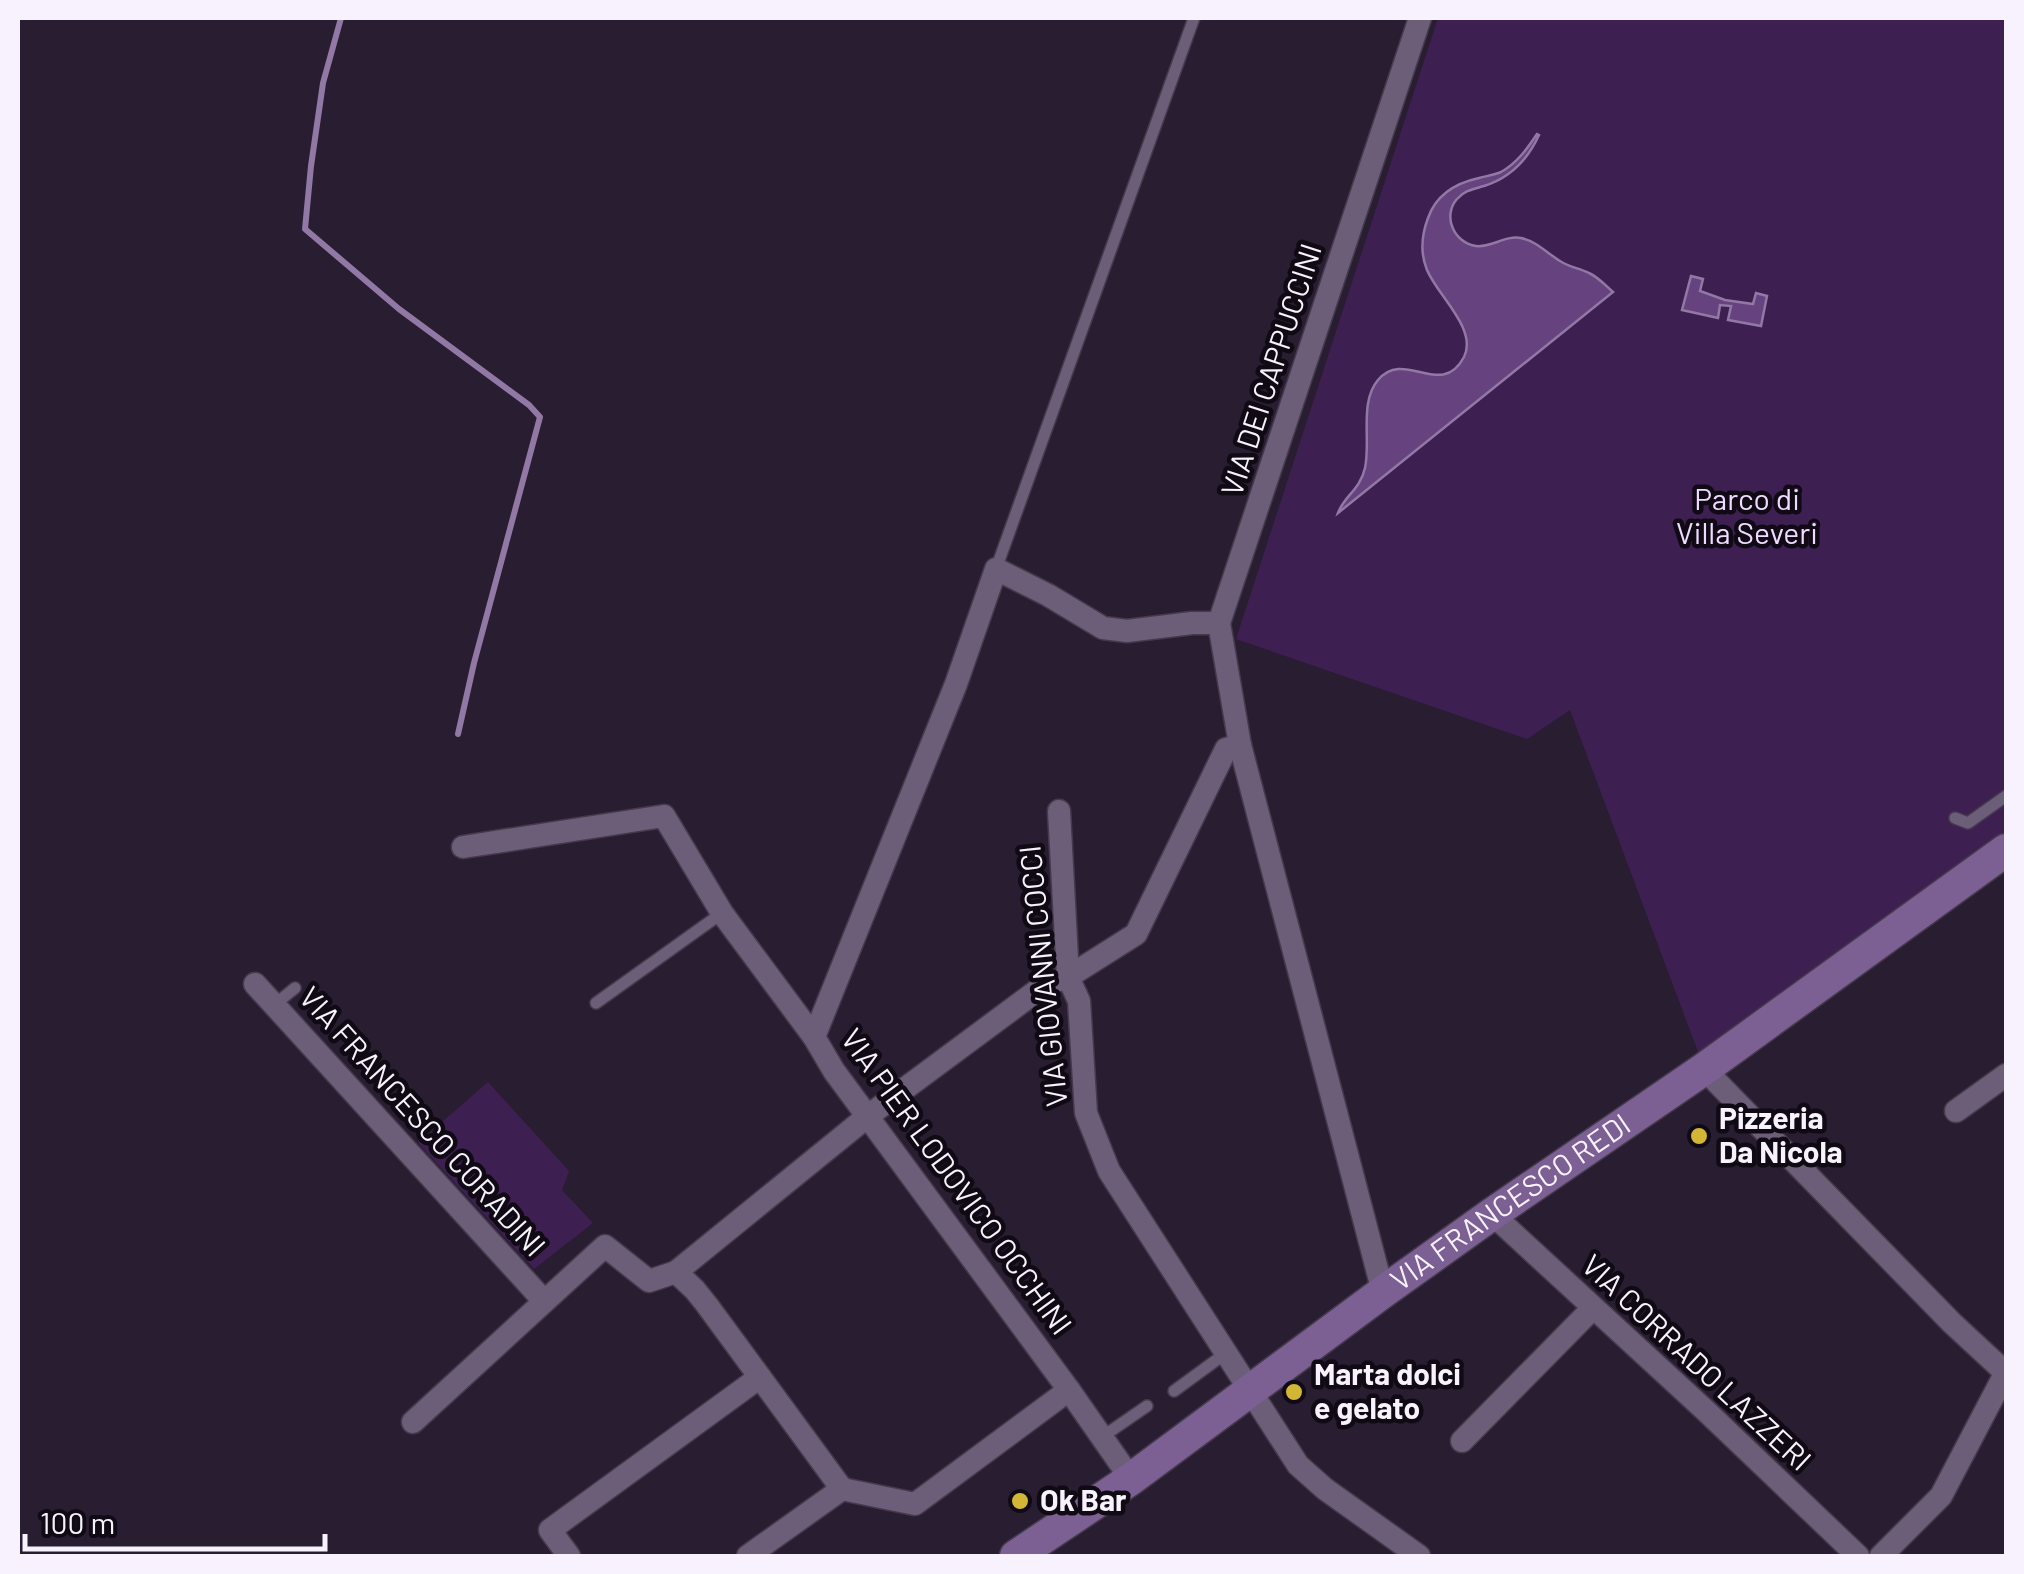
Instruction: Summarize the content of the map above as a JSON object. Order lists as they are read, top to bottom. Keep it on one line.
{"streets":{"street":["VIA DEI CAPPUCCINI","VIA GIOVANNI COCCI","VIA FRANCESCO CORADINI","VIA PIER LODOVICO OCCHINI","VIA FRANCESCO REDI","VIA CORRADO LAZZERI"]},"crossings":[["VIA DEI CAPPUCCINI","VIA FRANCESCO REDI"],["VIA GIOVANNI COCCI","VIA FRANCESCO REDI"],["VIA PIER LODOVICO OCCHINI","VIA FRANCESCO REDI"],["VIA FRANCESCO REDI","VIA CORRADO LAZZERI"]],"parks":["Parco di Villa Severi"],"places":["Pizzeria Da Nicola","Marta dolci e gelato","Ok Bar"],"scale_bar":"100 m"}
